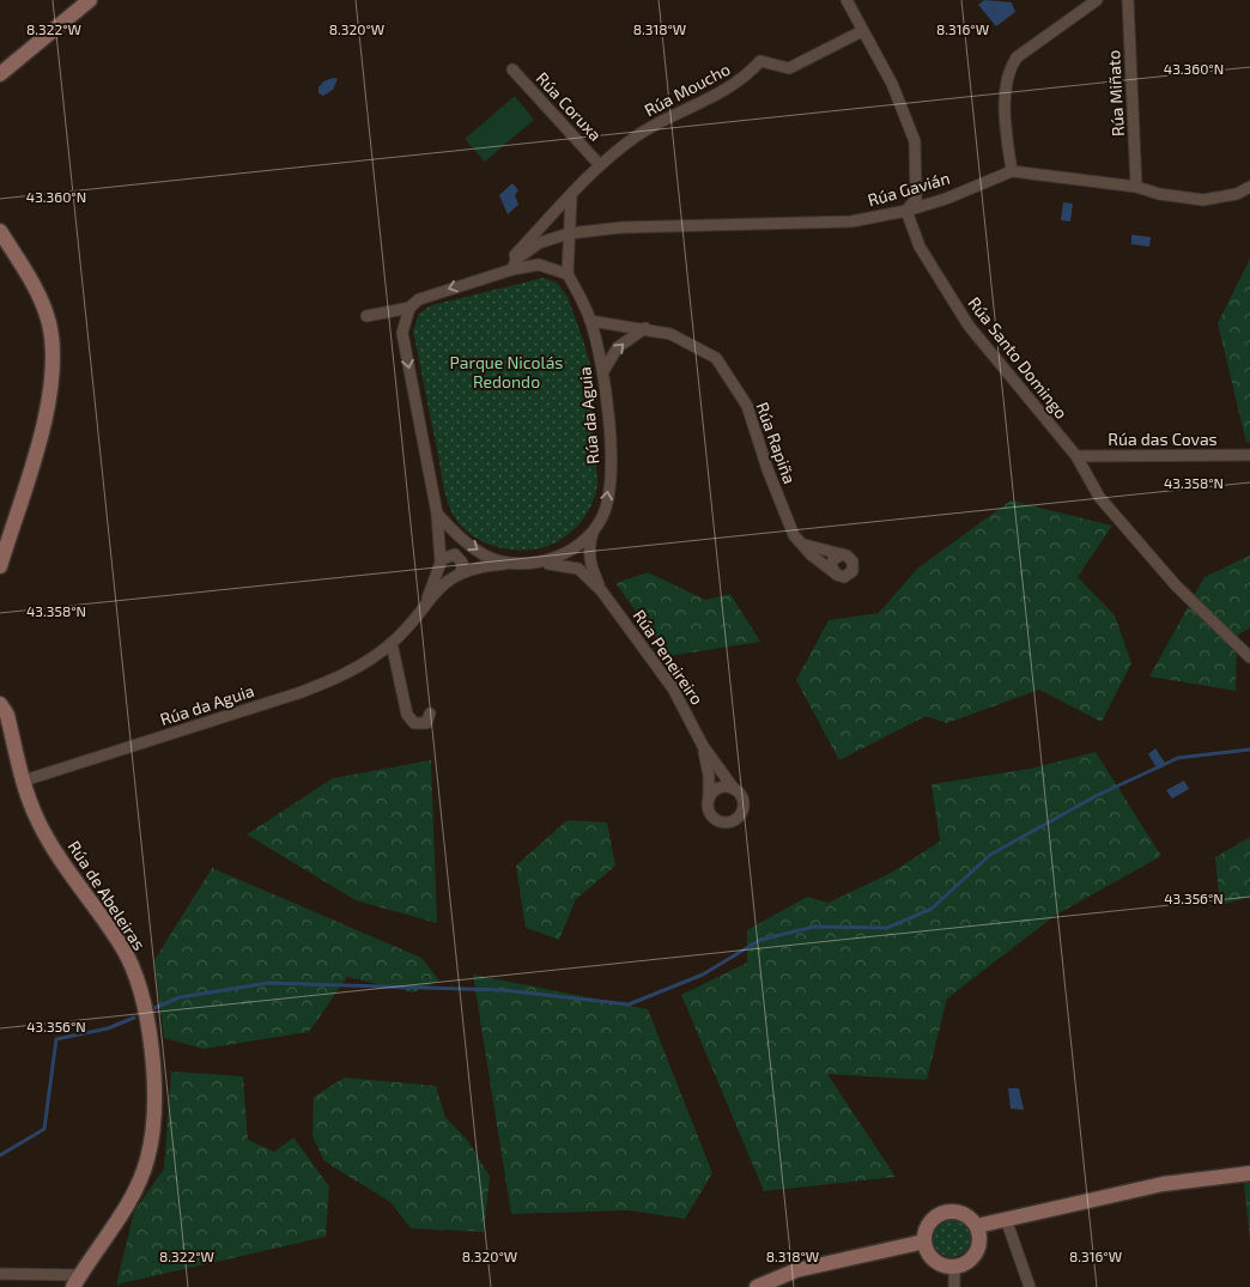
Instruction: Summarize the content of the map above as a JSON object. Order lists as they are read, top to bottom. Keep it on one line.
{"streets":{"street":["Rúa Moucho","Rúa Miñato","Rúa Coruxa","Rúa Gavián","Rúa Santo Domingo","Rúa da Aguia","Rúa das Covas","Rúa Rapiña","Rúa Peneireiro","Rúa de Abeleiras"]},"crossings":[["Rúa Moucho","Rúa Coruxa"],["Rúa Miñato","Rúa Gavián"],["Rúa Gavián","Rúa Santo Domingo"],["Rúa Santo Domingo","Rúa das Covas"],["Rúa da Aguia","Rúa Rapiña"],["Rúa da Aguia","Rúa Peneireiro"],["Rúa da Aguia","Rúa de Abeleiras"]],"parks":["Parque Nicolás Redondo"],"coordinates":["8.322°W","8.320°W","8.318°W","8.316°W","43.360°N","43.358°N","43.356°N"]}
